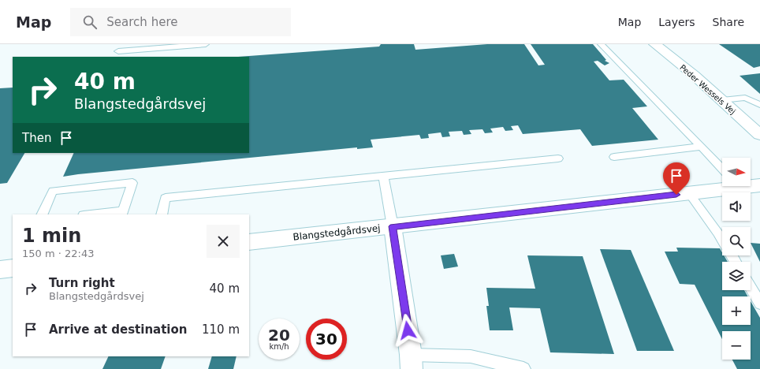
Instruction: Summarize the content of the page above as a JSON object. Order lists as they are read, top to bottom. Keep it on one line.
{"streets":{"street":["Peder Wessels Vej","Blangstedgårdsvej"]},"north":"right","page":{"header":"Map","search":"Search here","nav":["Map","Layers","Share"],"turn":["40 m","Blangstedgårdsvej"],"then":"Then","map_buttons":["+","−"],"heading":["1 min","150 m · 22:43"],"list":[{"name":"Turn right","note":"Blangstedgårdsvej","value":"40 m"},{"name":"Arrive at destination","value":"110 m"}],"speed":"20 km/h","limit":"30"}}
